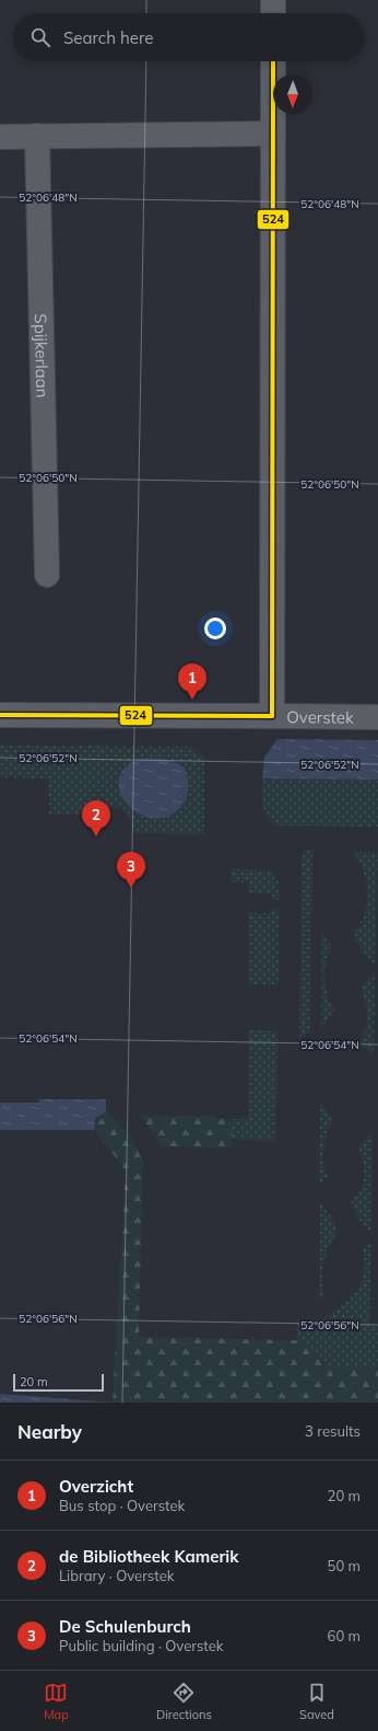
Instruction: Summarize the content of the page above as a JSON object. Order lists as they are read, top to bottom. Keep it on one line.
{"streets":{"street":["Spijkerlaan","Overstek"]},"lines":["transit line 524"],"scale_bar":"20 m","north":"bottom","page":{"search":"Search here","pins":["1","2","3"],"scale":"20 m","heading":["Nearby","3 results"],"list":[{"mark":"1","name":"Overzicht","note":"Bus stop · Overstek","value":"20 m"},{"mark":"2","name":"de Bibliotheek Kamerik","note":"Library · Overstek","value":"50 m"},{"mark":"3","name":"De Schulenburch","note":"Public building · Overstek","value":"60 m"}],"nav":["Map","Directions","Saved"]},"coordinates":["52°06'48\"N","52°06'50\"N","52°06'52\"N","52°06'54\"N","52°06'56\"N"]}
